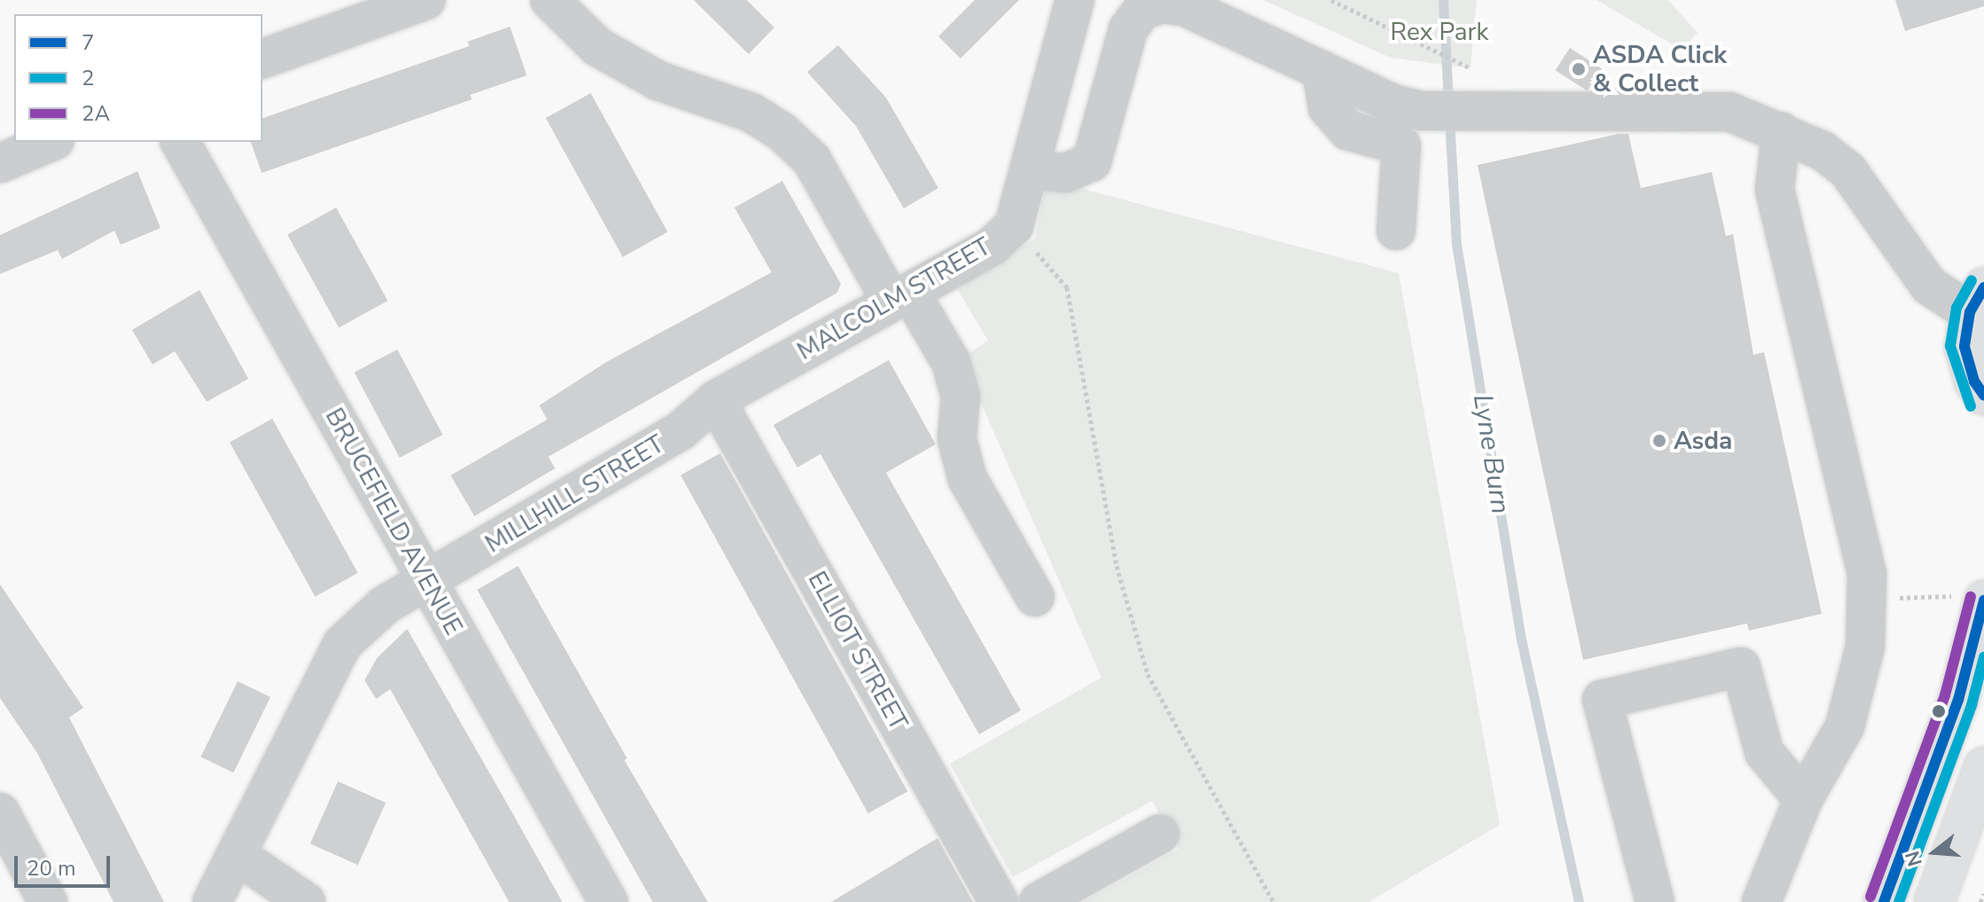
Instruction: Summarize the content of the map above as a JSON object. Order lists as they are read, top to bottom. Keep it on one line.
{"streets":{"street":["MALCOLM STREET","MILLHILL STREET","BRUCEFIELD AVENUE","ELLIOT STREET"]},"crossings":[["MALCOLM STREET","MILLHILL STREET"],["MALCOLM STREET","ELLIOT STREET"],["MILLHILL STREET","BRUCEFIELD AVENUE"],["MILLHILL STREET","ELLIOT STREET"]],"water":["Lyne Burn"],"parks":["Rex Park"],"places":["ASDA Click & Collect","Asda"],"lines":["transit line 2","transit line 7","transit line 2A"],"legend":["7","2","2A"],"scale_bar":"20 m","north":"left"}
